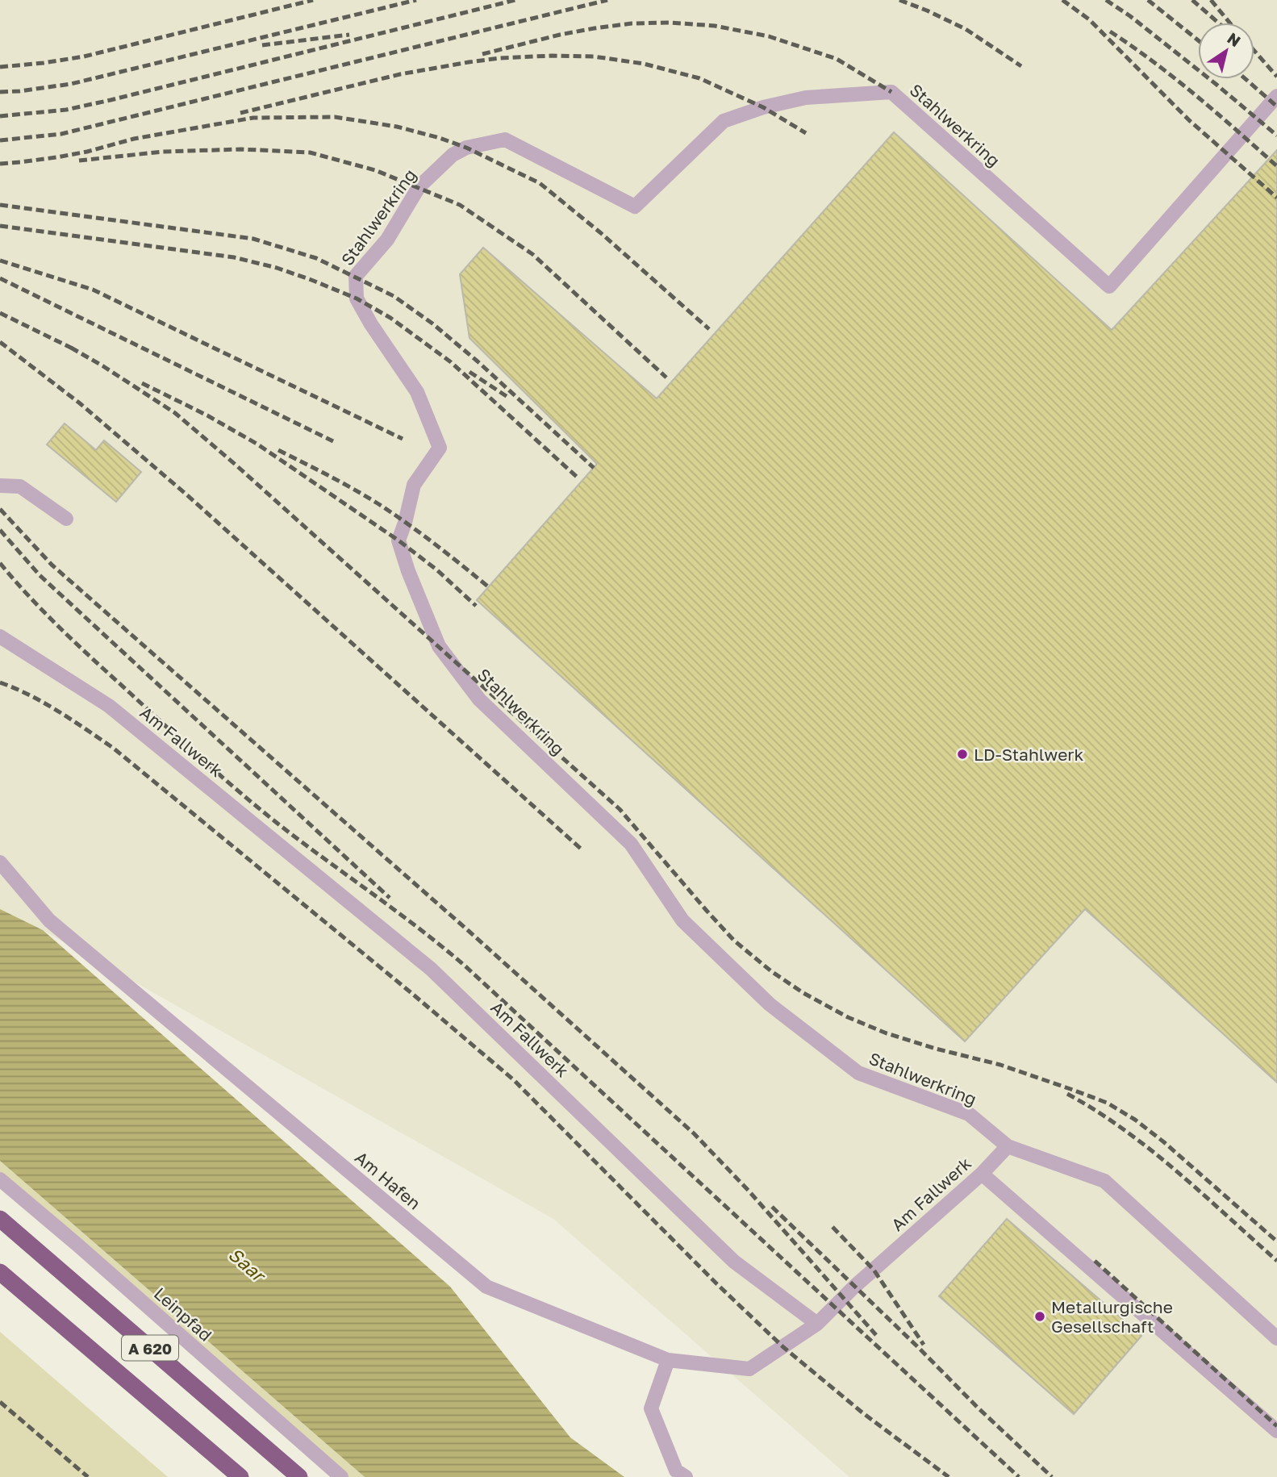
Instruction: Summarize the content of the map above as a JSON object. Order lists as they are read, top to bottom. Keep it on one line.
{"streets":{"highway":["A 620"],"lane":["Stahlwerkring","Am Fallwerk","Am Hafen","Leinpfad"]},"crossings":[["Stahlwerkring","Am Fallwerk"],["Am Fallwerk","Am Hafen"]],"water":["Saar"],"places":["LD-Stahlwerk","Metallurgische Gesellschaft"],"north":"top right"}
